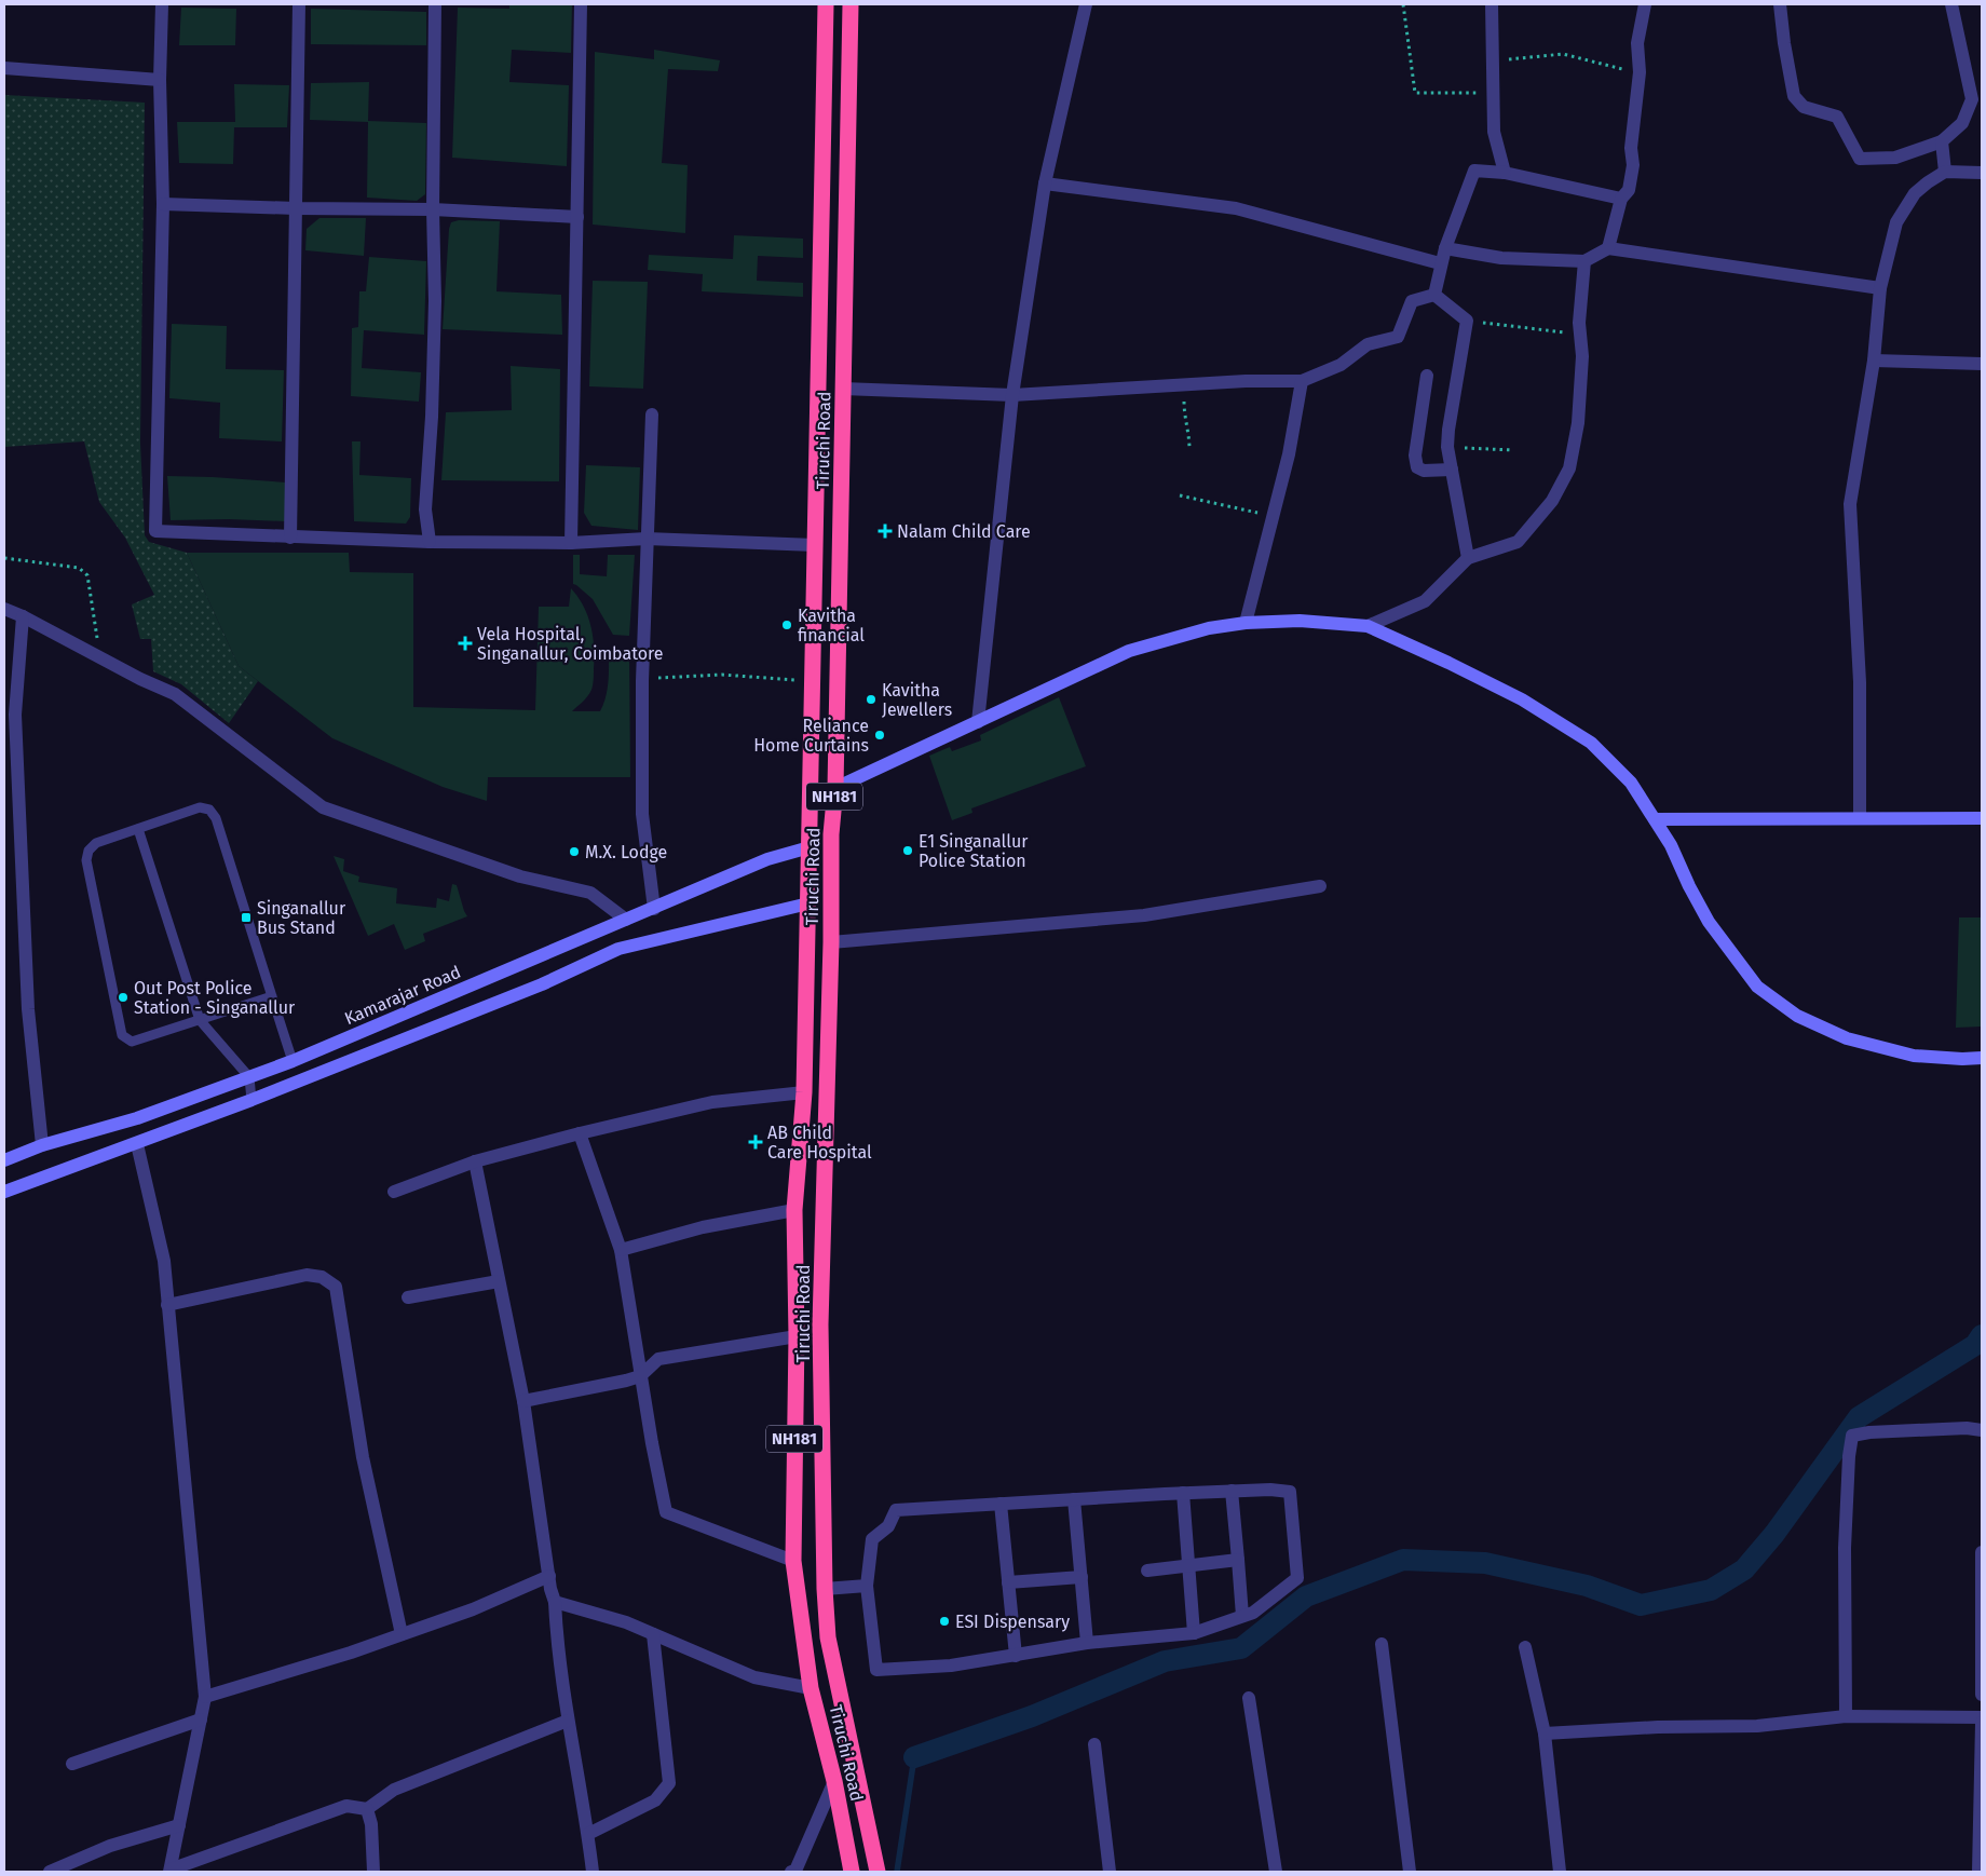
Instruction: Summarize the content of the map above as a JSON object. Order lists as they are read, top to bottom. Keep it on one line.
{"streets":{"highway":["Tiruchi Road","NH181"],"main road":["Kamarajar Road"]},"crossings":[["Tiruchi Road","NH181"],["NH181","Kamarajar Road"]],"places":{"health":["Nalam Child Care","Vela Hospital, Singanallur, Coimbatore","AB Child Care Hospital"],"other":["Kavitha financial","Kavitha Jewellers","Reliance Home Curtains","E1 Singanallur Police Station","M.X. Lodge","Out Post Police Station - Singanallur","ESI Dispensary"],"transit":["Singanallur Bus Stand"]}}
